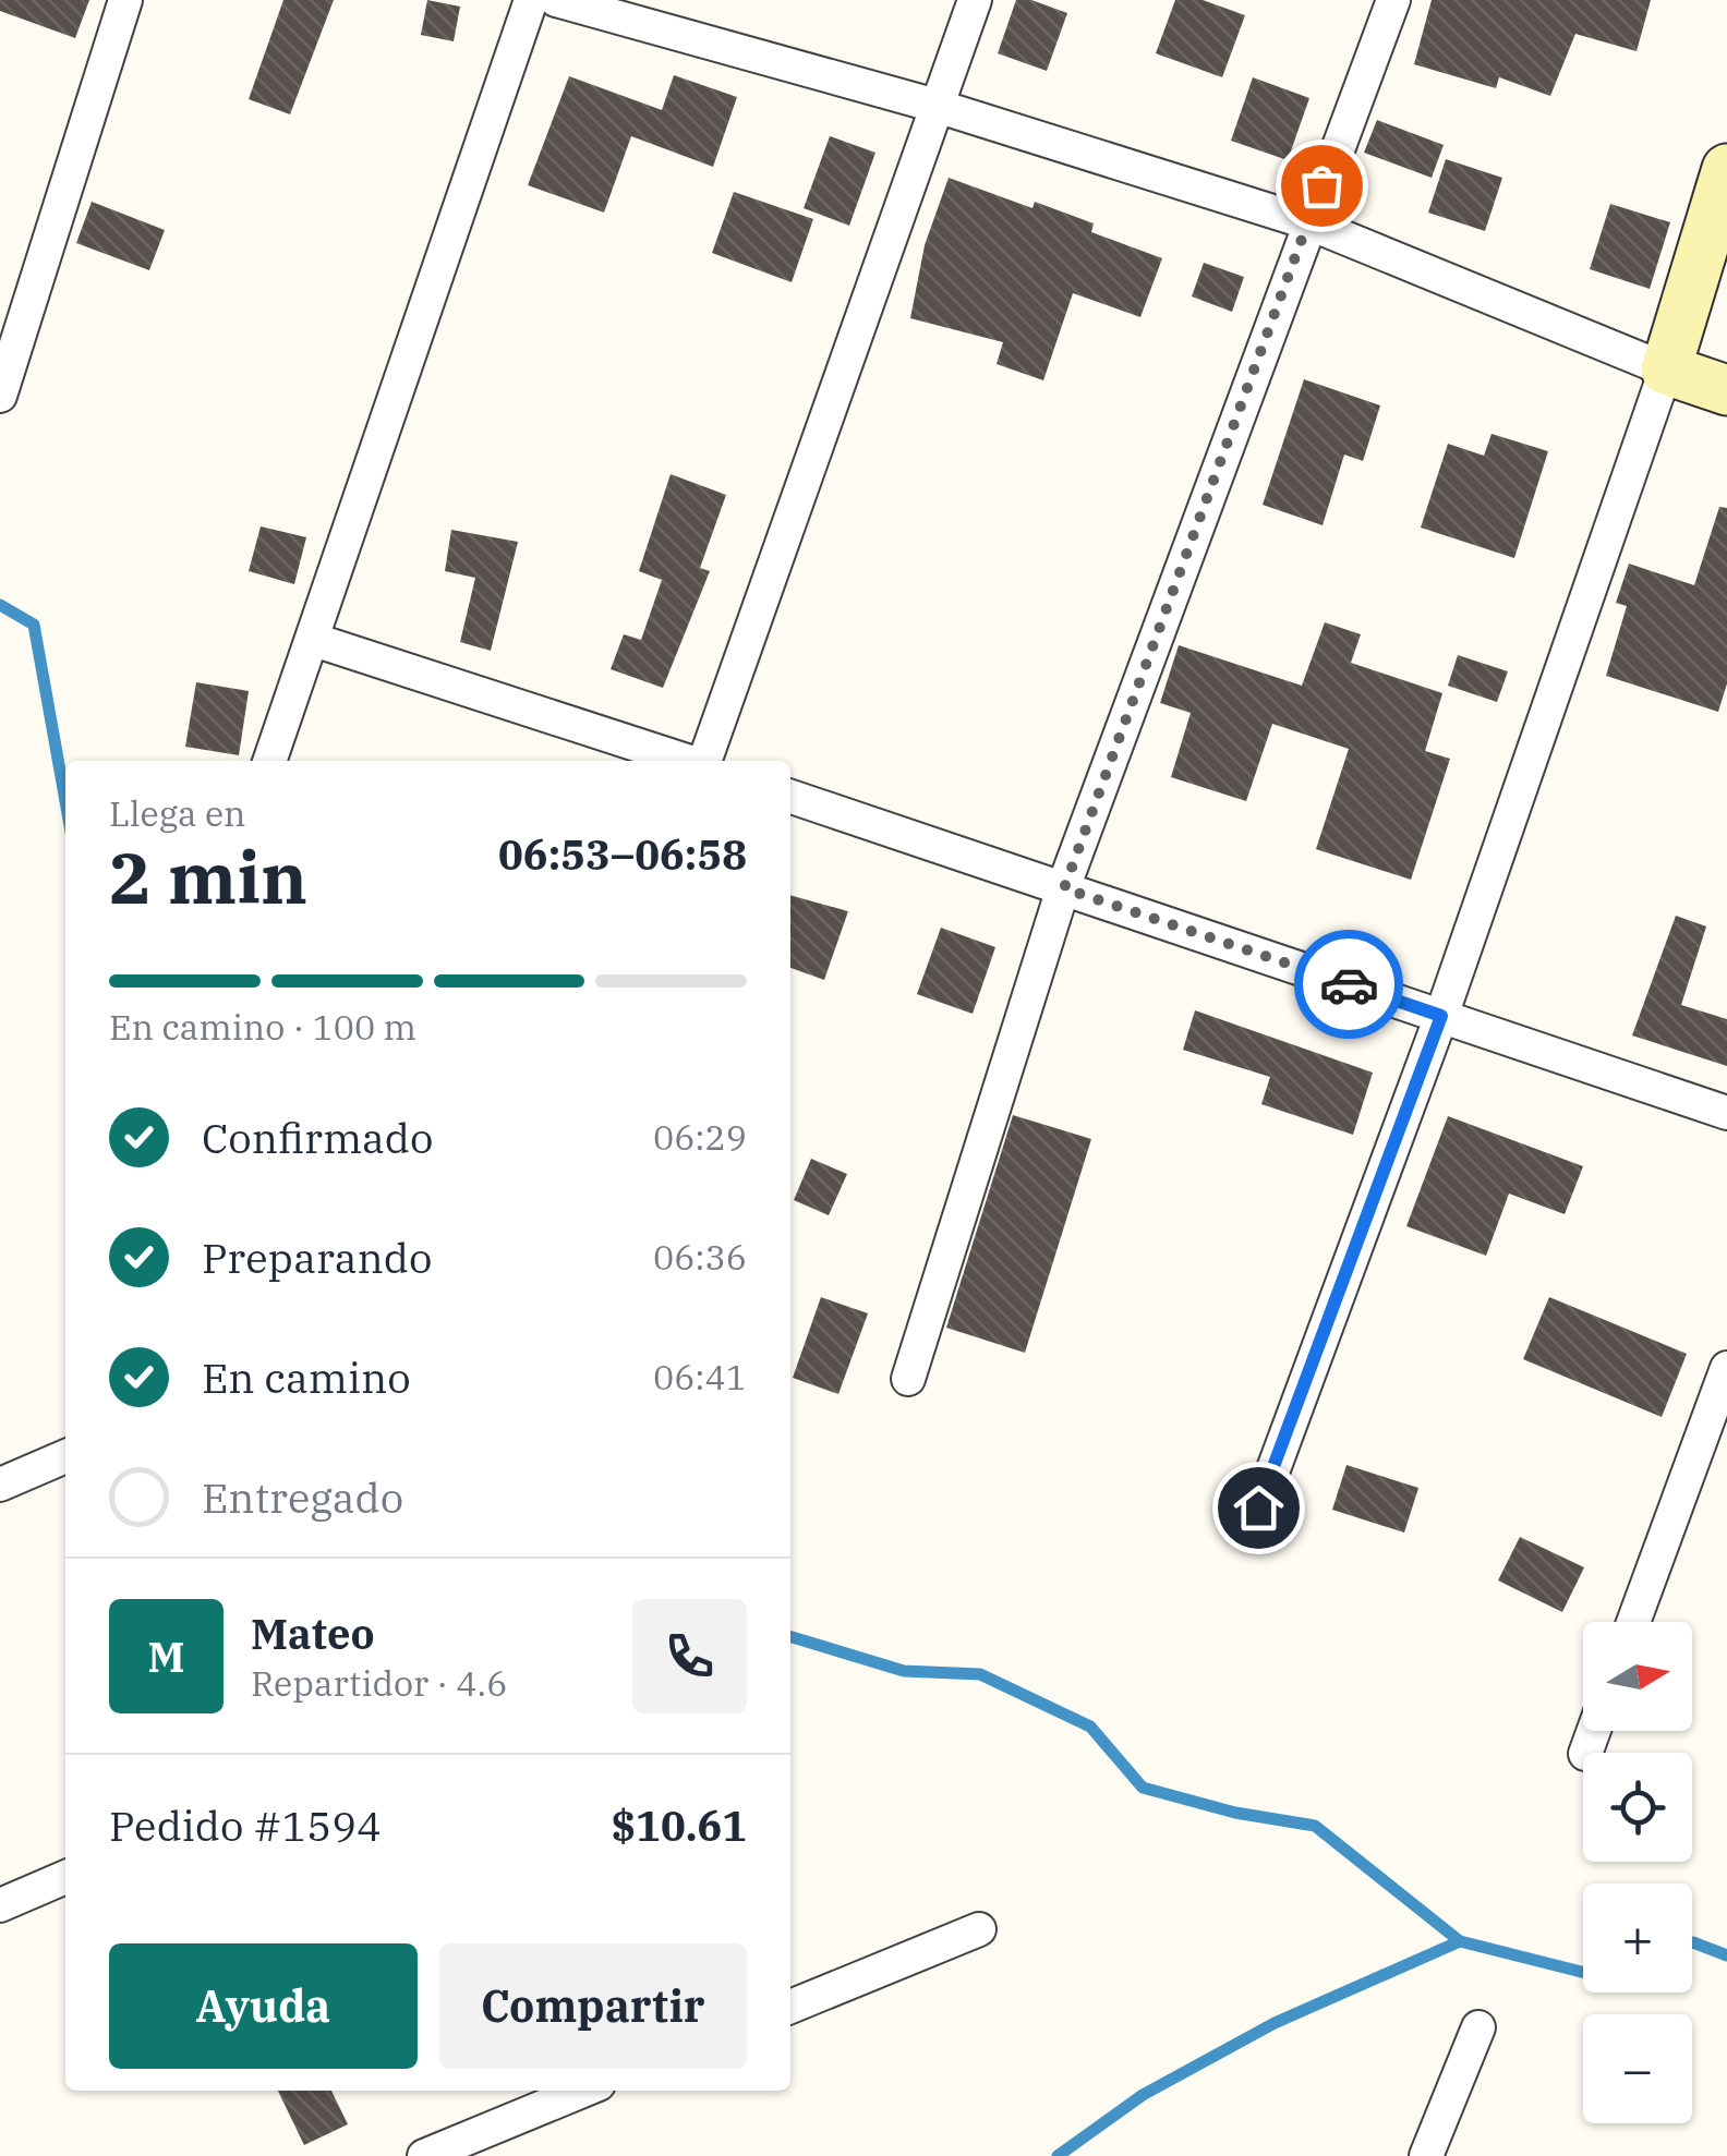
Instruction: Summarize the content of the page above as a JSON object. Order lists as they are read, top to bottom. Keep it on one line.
{"north":"right","page":{"heading":["2 min","Llega en","06:53–06:58"],"panel":["Mateo","Repartidor · 4.6","Pedido #1594","$10.61"],"bar":"En camino · 100 m","list":[["Confirmado","06:29"],["Preparando","06:36"],["En camino","06:41"],"Entregado"],"round":"M","map_buttons":["+","−"],"buttons":["Ayuda","Compartir"]}}
